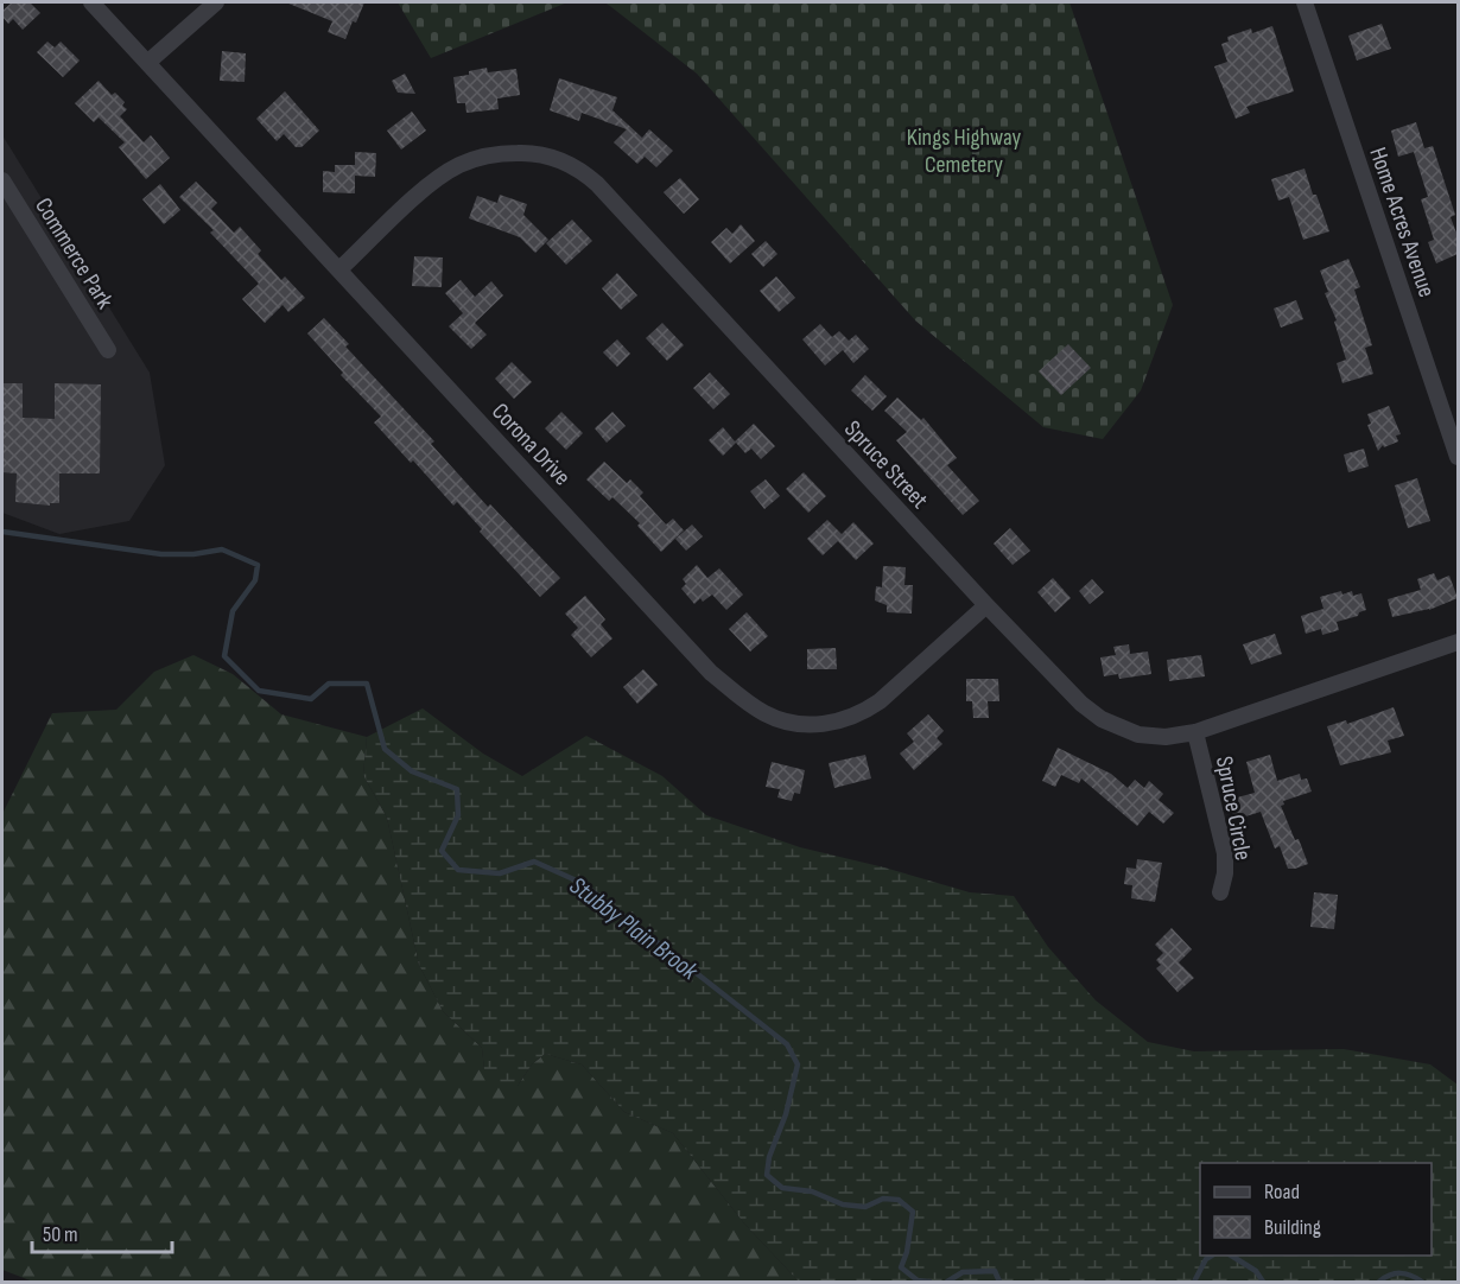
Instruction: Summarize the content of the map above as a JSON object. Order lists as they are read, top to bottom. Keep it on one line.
{"streets":{"street":["Home Acres Avenue","Commerce Park","Corona Drive","Spruce Street","Spruce Circle"]},"crossings":[["Corona Drive","Spruce Street"],["Spruce Street","Spruce Circle"]],"water":["Stubby Plain Brook"],"parks":["Kings Highway Cemetery"],"legend":["Road","Building"],"scale_bar":"50 m"}
